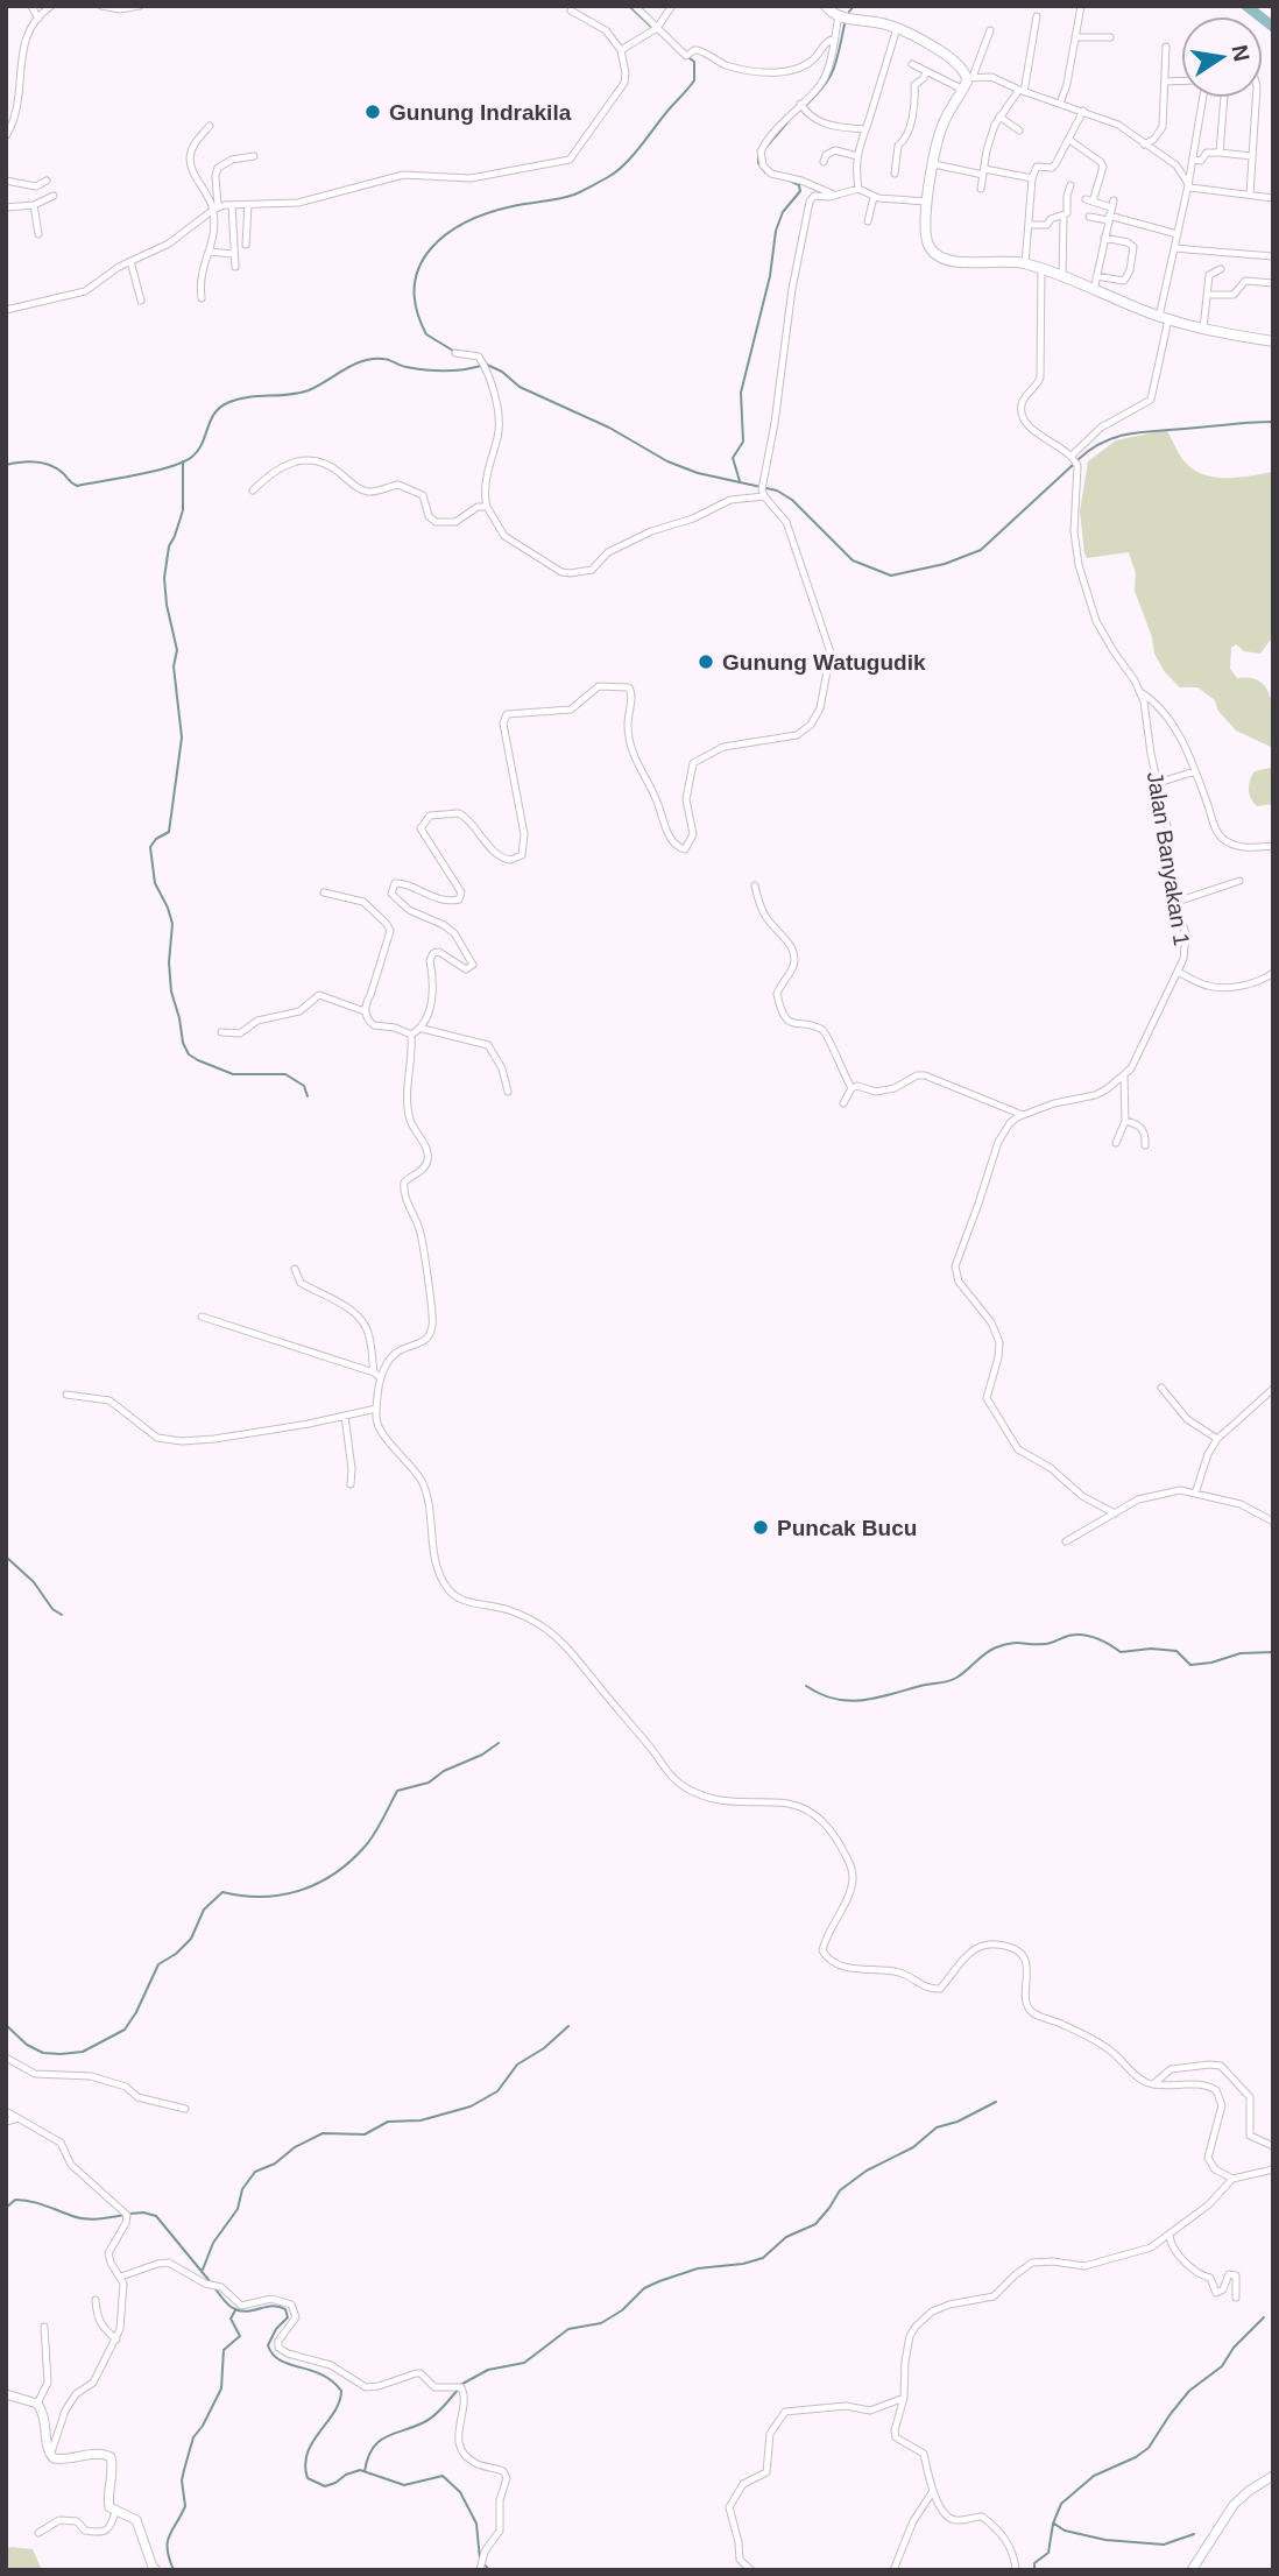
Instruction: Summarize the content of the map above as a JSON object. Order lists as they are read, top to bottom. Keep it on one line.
{"streets":{"street":["Jalan Banyakan 1"]},"places":["Gunung Indrakila","Gunung Watugudik","Puncak Bucu"],"north":"right"}
